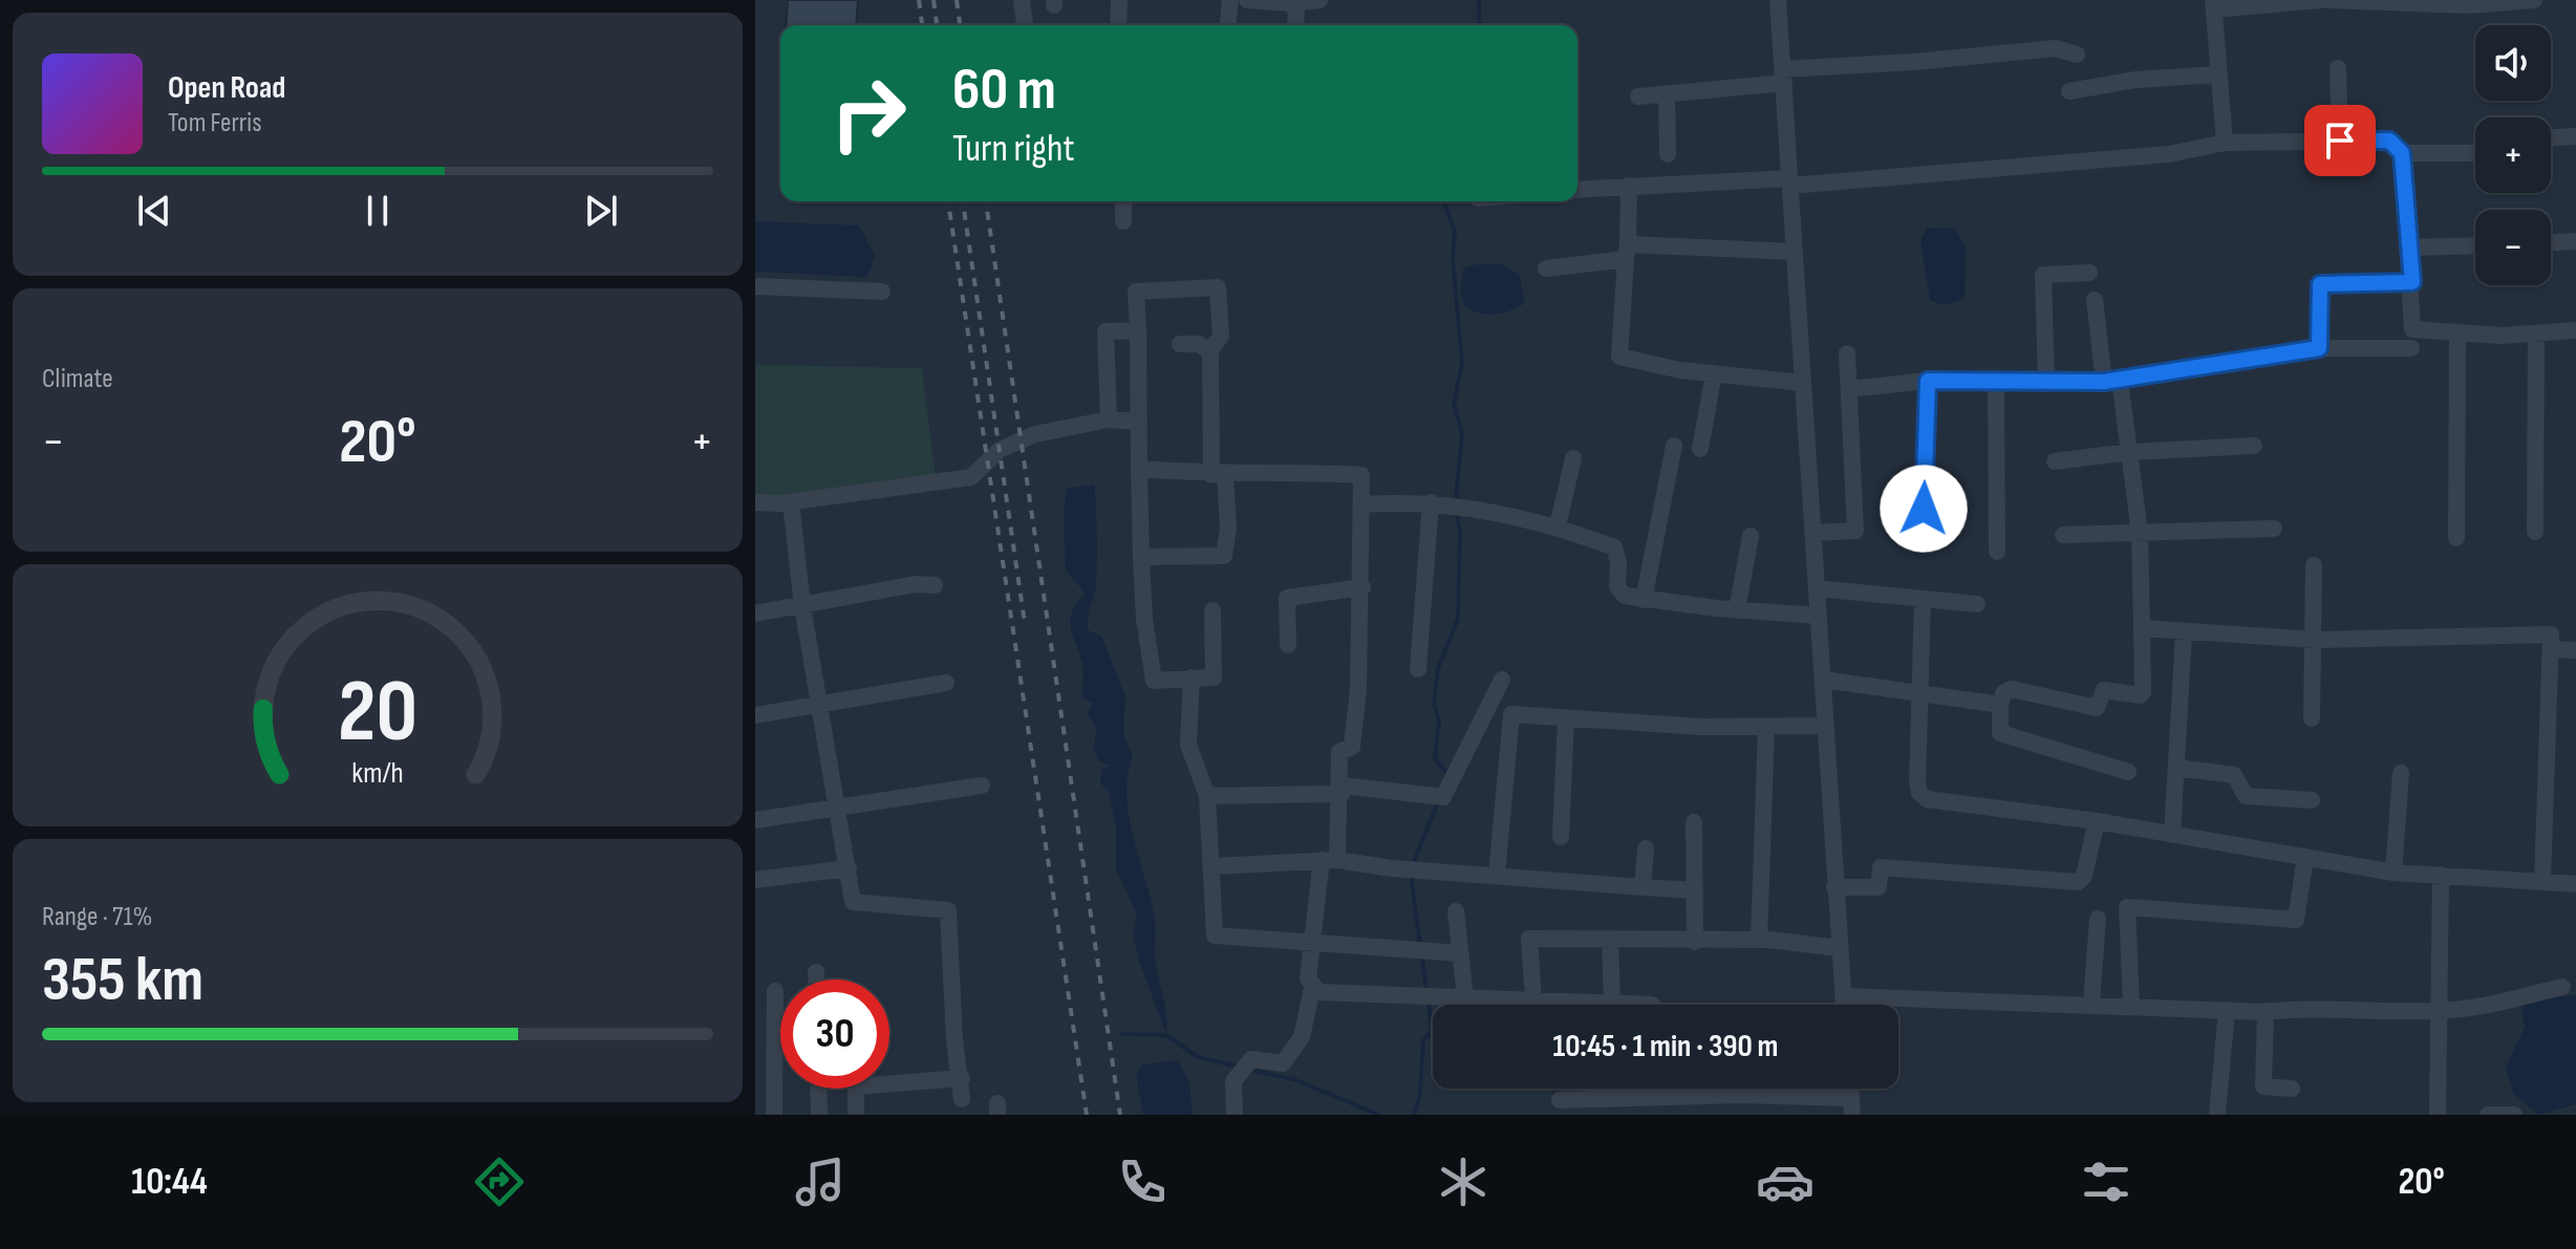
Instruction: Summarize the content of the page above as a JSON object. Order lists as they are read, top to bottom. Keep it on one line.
{"page":{"map_buttons":["+","−"],"turn":["60 m","Turn right"],"song":["Open Road","Tom Ferris"],"tile":["Climate",["Range · 71%","355 km"]],"heat":["−","20°","+"],"limit":"30","trip":"10:45 · 1 min · 390 m","tabs":["10:44","20°"],"gauge":["20","km/h"]}}
